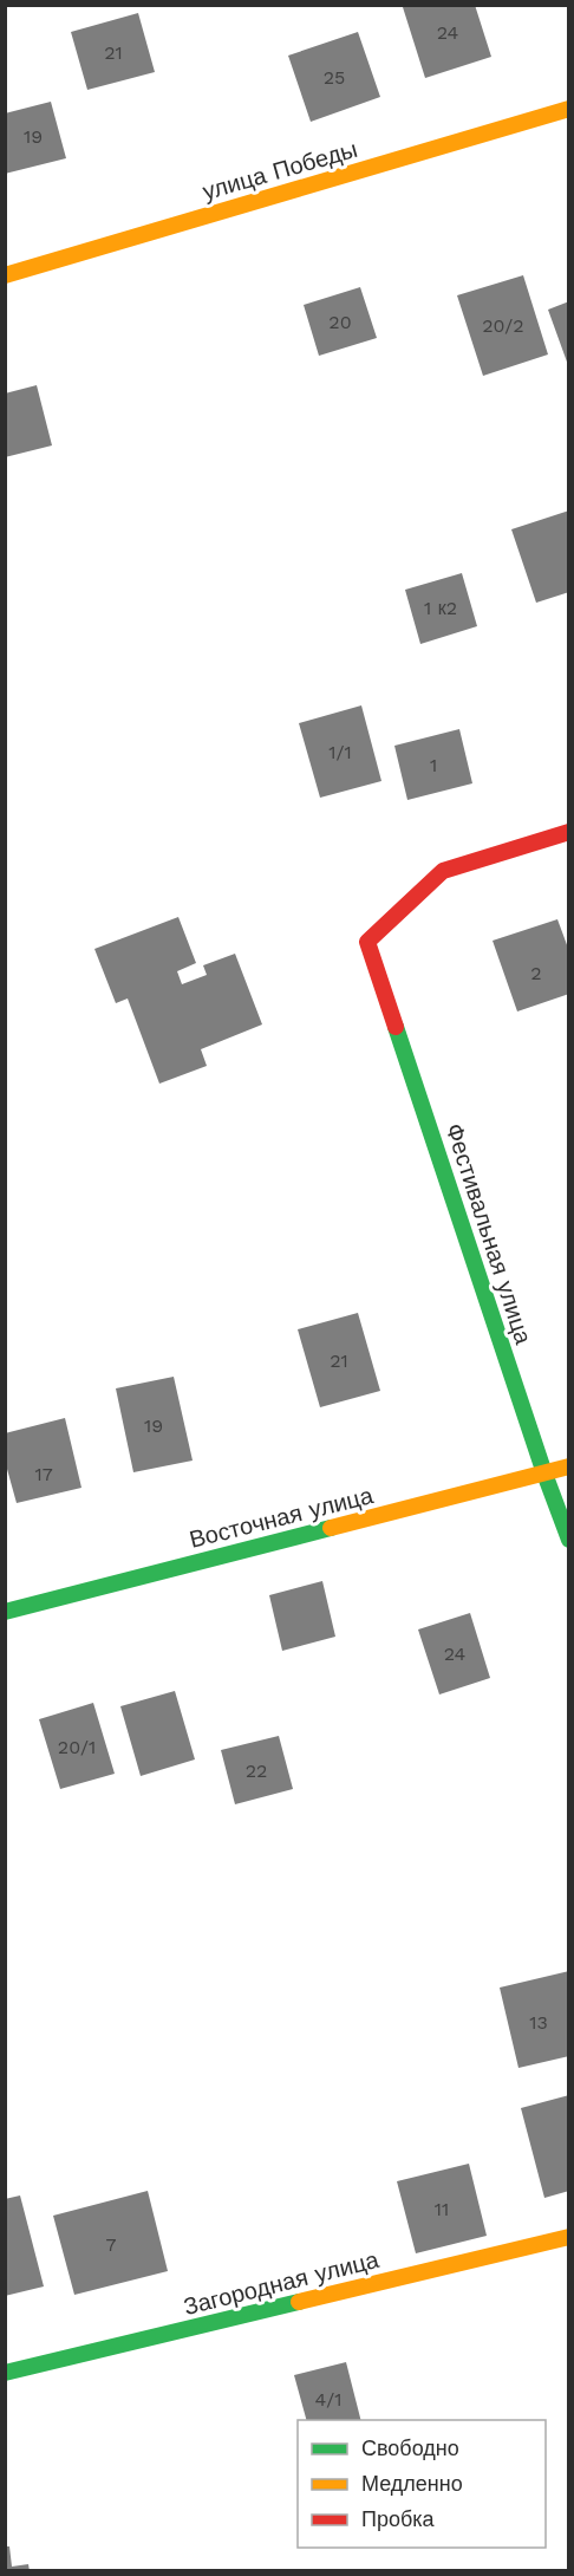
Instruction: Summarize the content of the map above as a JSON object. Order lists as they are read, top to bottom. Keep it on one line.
{"streets":{"street":["улица Победы","Фестивальная улица","Восточная улица","Загородная улица"]},"crossings":[["Фестивальная улица","Восточная улица"]],"house_numbers":["24","21","25","19","20","20/2","1 к2","1/1","1","2","21","19","17","24","20/1","22","13","11","7","4/1"],"legend":["Свободно","Медленно","Пробка"]}
